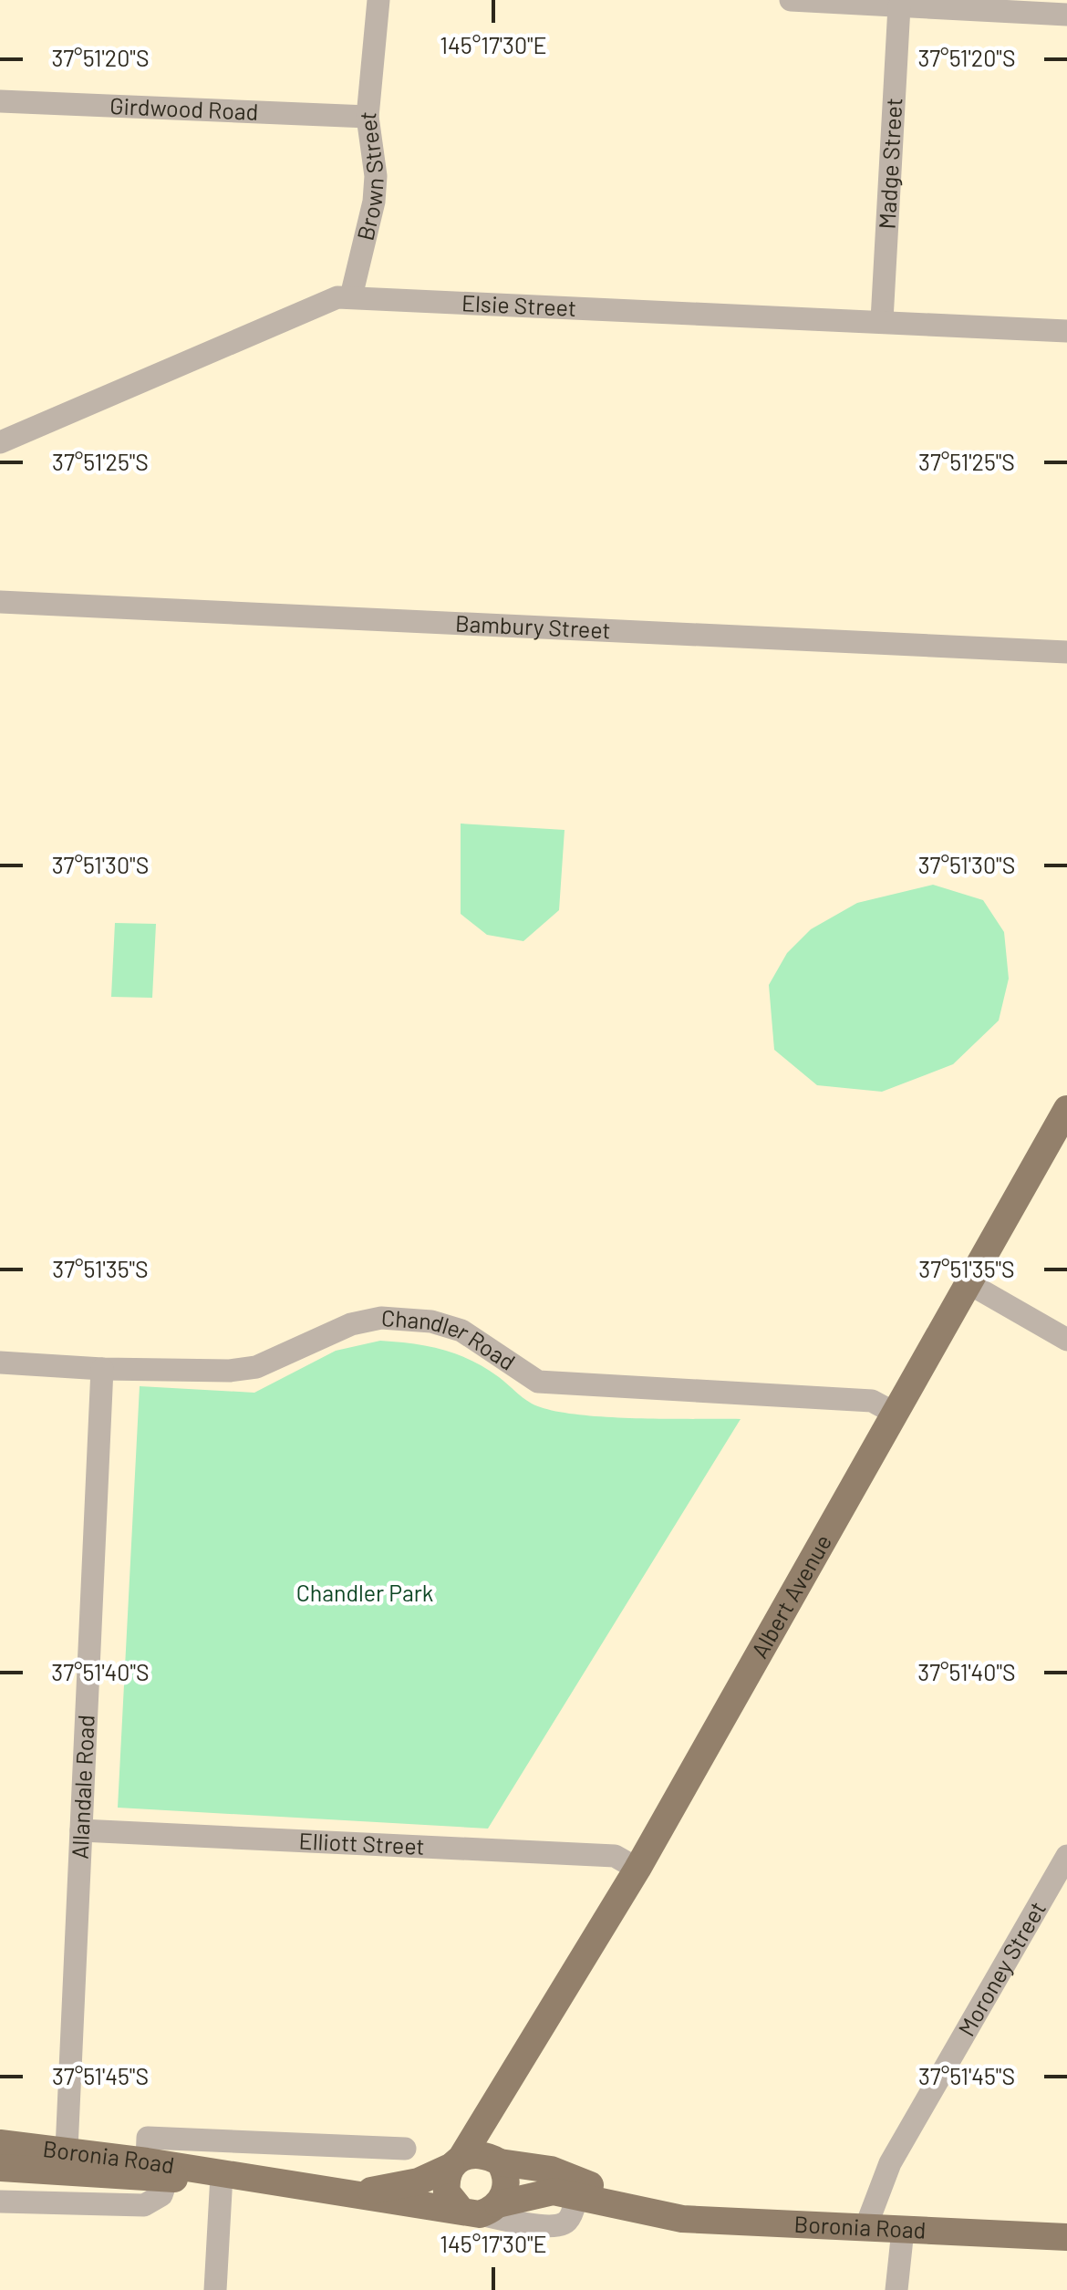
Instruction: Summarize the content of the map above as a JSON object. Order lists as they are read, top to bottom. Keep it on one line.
{"streets":{"main road":["Albert Avenue","Boronia Road"],"street":["Girdwood Road","Madge Street","Brown Street","Elsie Street","Bambury Street","Chandler Road","Allandale Road","Elliott Street","Moroney Street"]},"crossings":[["Girdwood Road","Brown Street"],["Madge Street","Elsie Street"],["Brown Street","Elsie Street"],["Chandler Road","Albert Avenue"],["Chandler Road","Allandale Road"],["Albert Avenue","Elliott Street"],["Albert Avenue","Boronia Road"],["Allandale Road","Elliott Street"],["Allandale Road","Boronia Road"],["Moroney Street","Boronia Road"]],"parks":["Chandler Park"],"coordinates":["145°17'30\"E","37°51'20\"S","37°51'25\"S","37°51'30\"S","37°51'35\"S","37°51'40\"S","37°51'45\"S"]}
